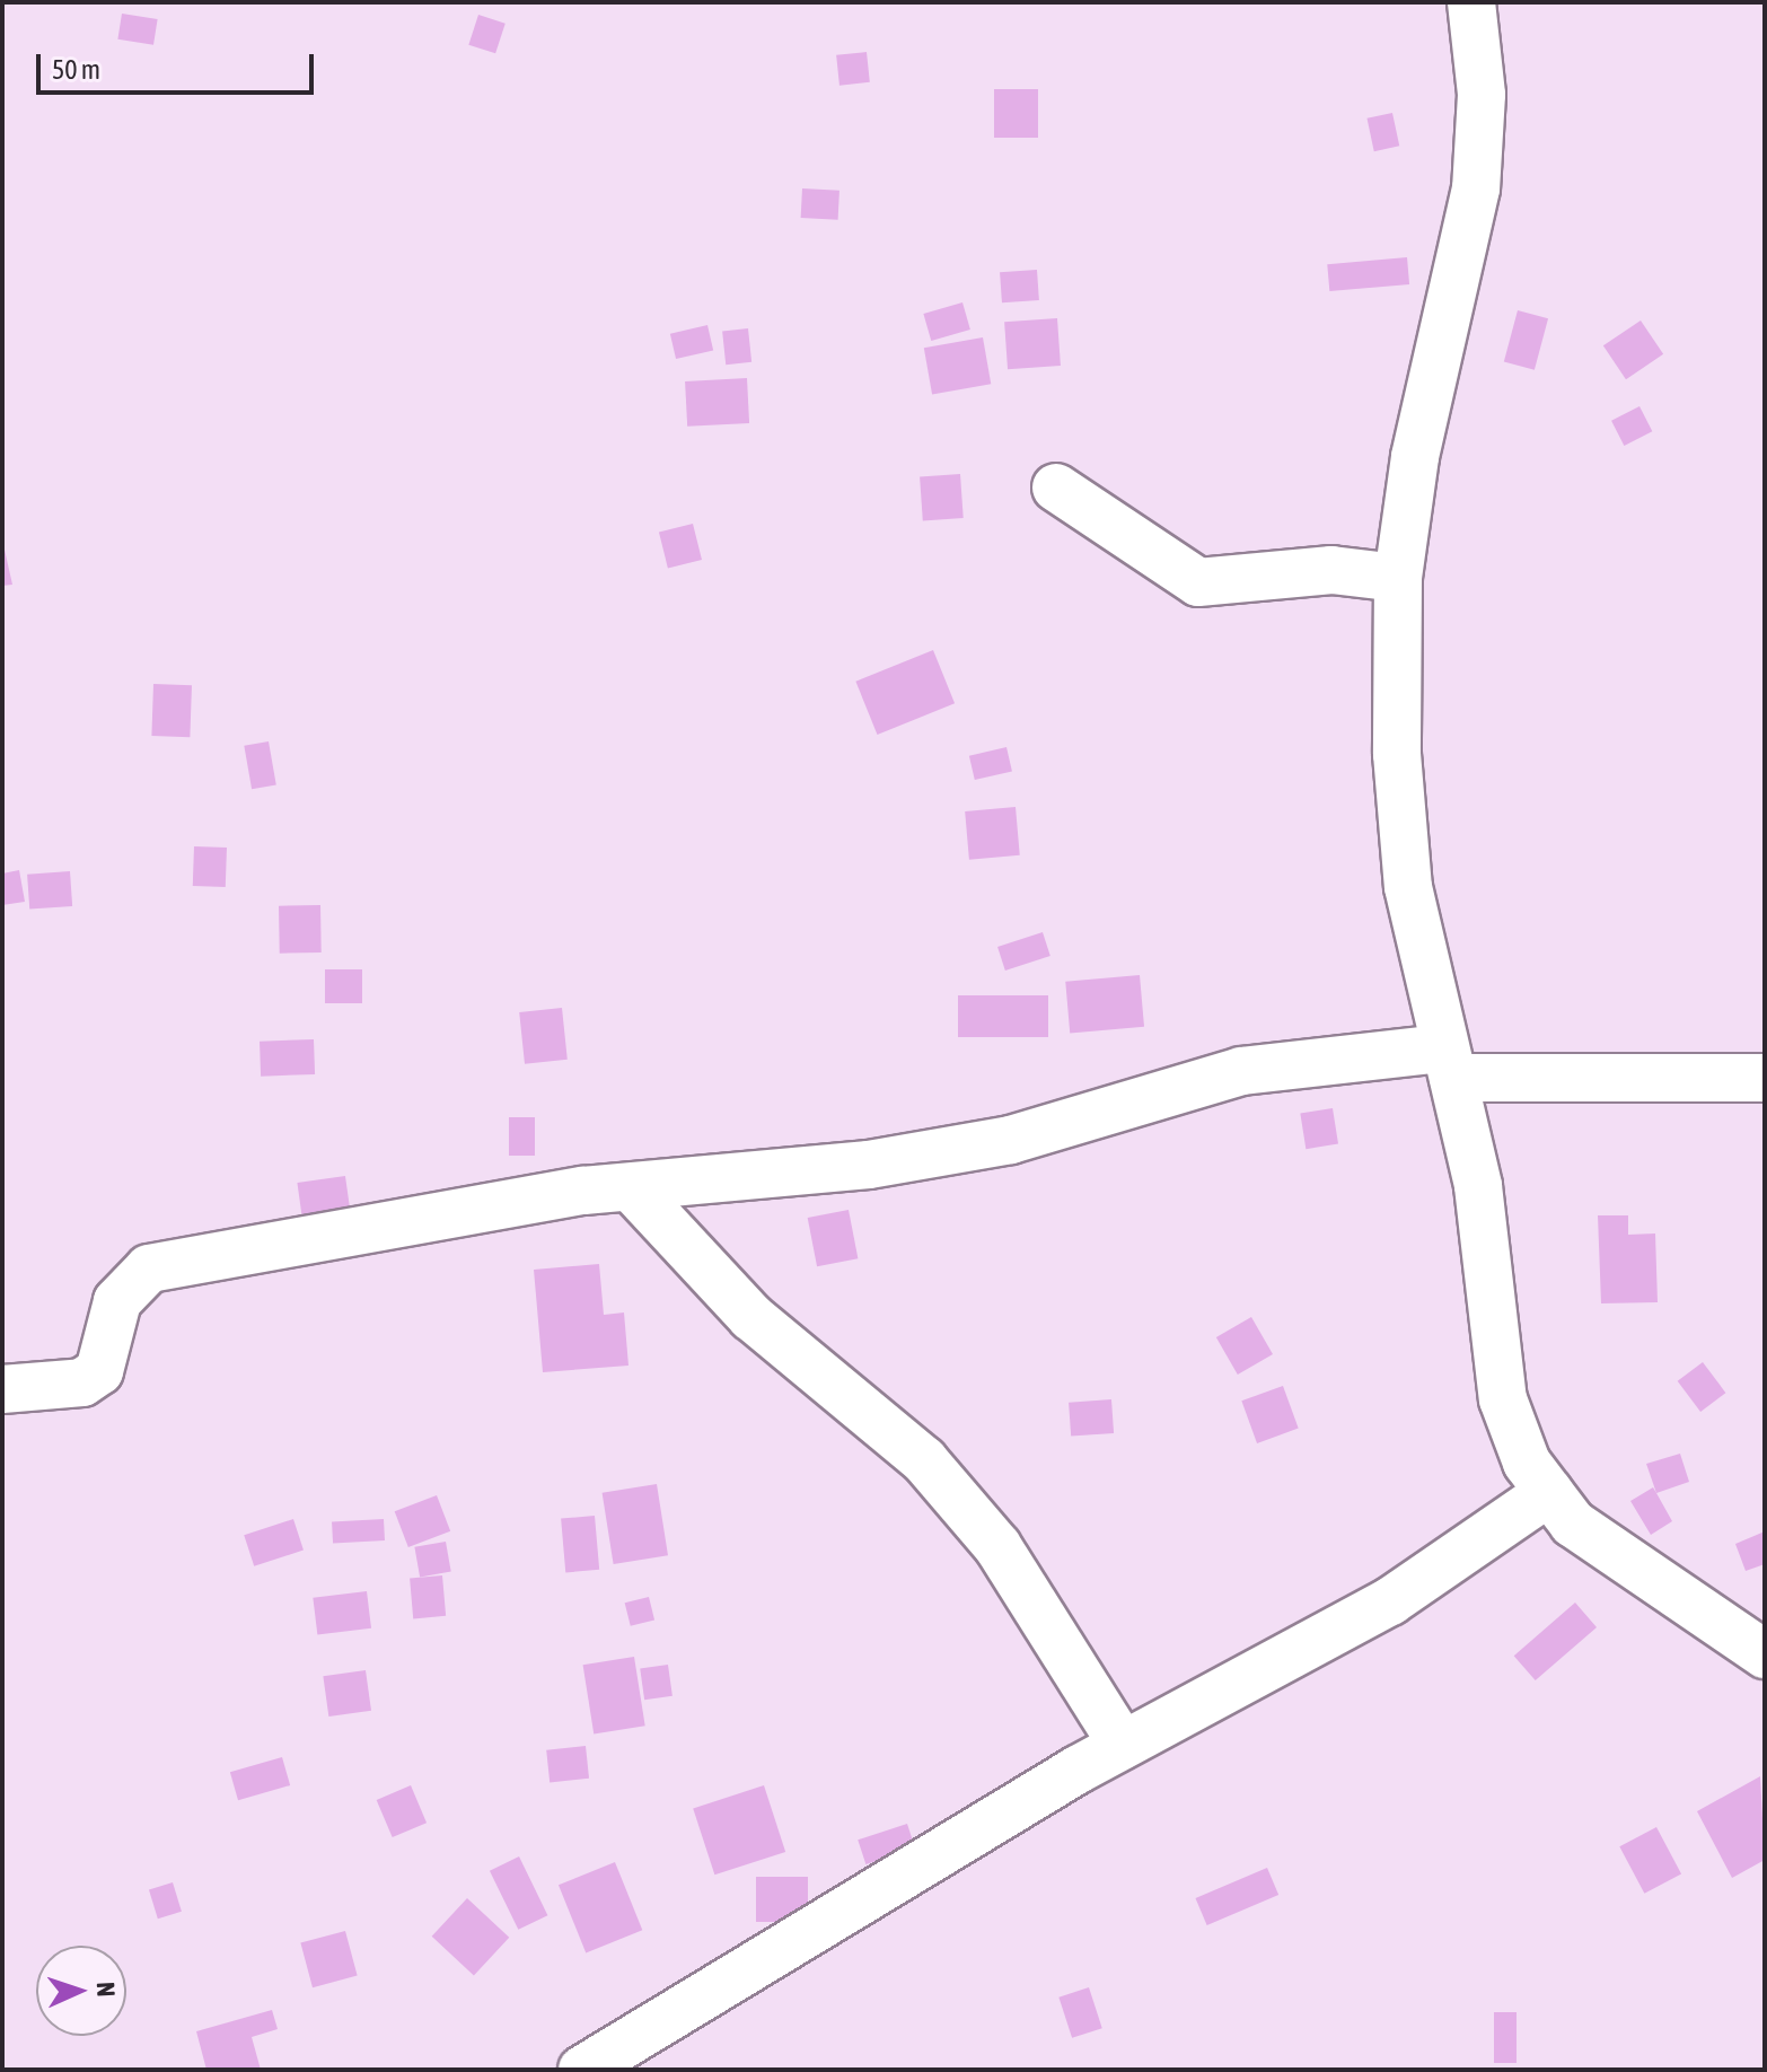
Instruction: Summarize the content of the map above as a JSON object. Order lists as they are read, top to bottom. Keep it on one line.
{"scale_bar":"50 m","north":"right"}
